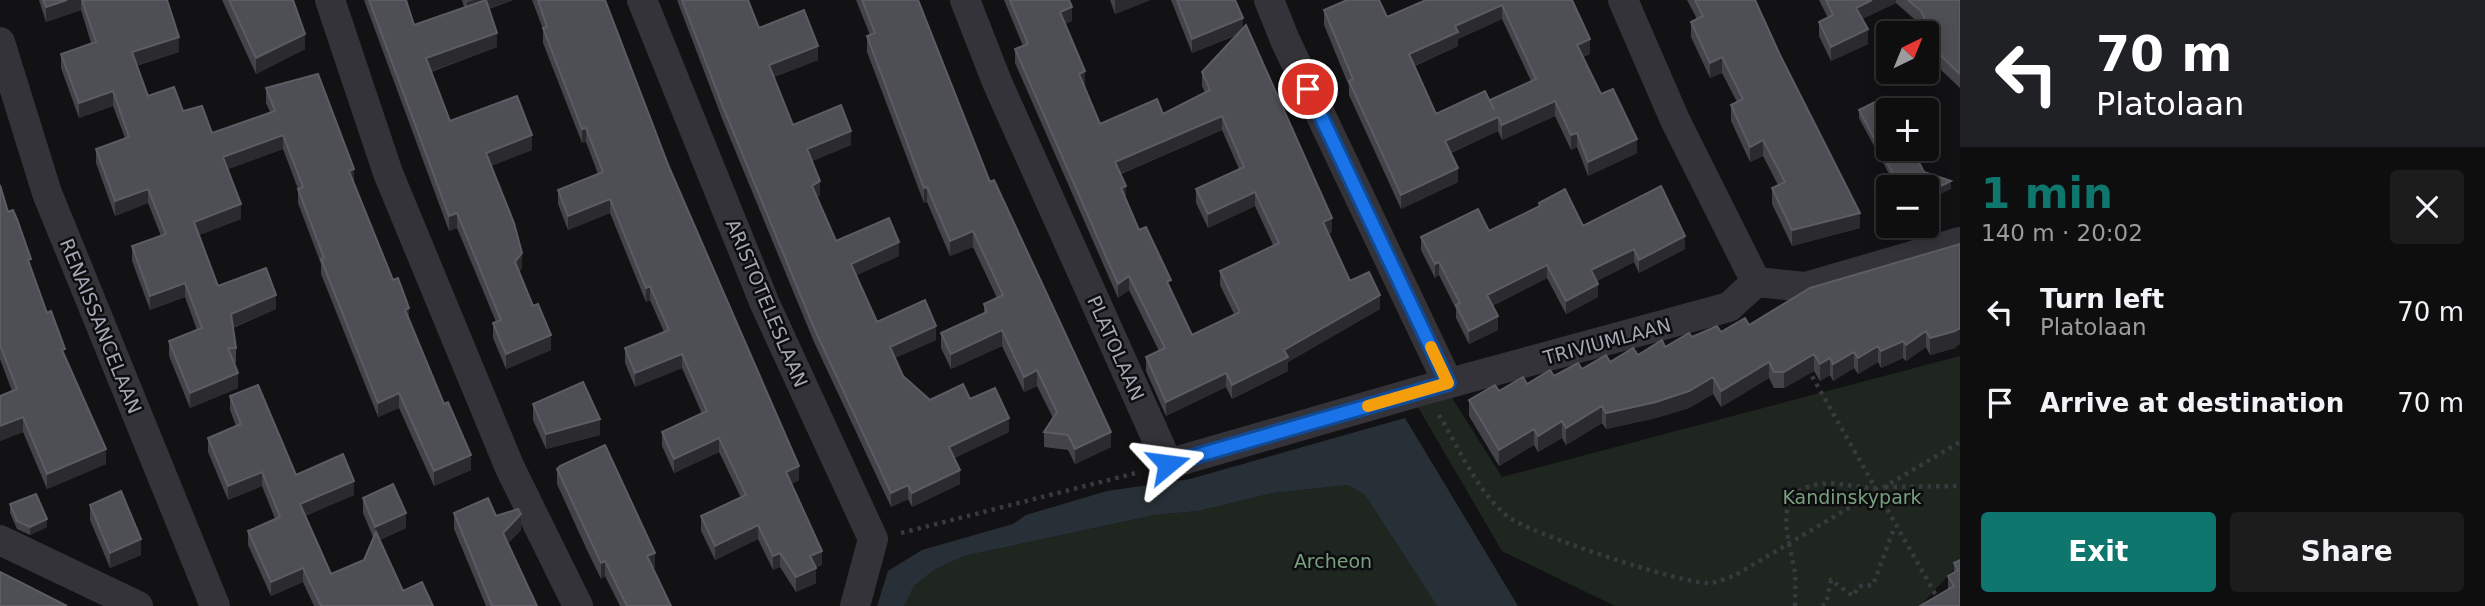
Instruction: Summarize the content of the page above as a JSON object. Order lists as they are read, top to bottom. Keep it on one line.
{"streets":{"street":["ARISTOTELESLAAN","RENAISSANCELAAN","TRIVIUMLAAN","PLATOLAAN"]},"parks":["Kandinskypark","Archeon"],"north":"top right","page":{"turn":["70 m","Platolaan"],"map_buttons":["+","−"],"heading":["1 min","140 m · 20:02"],"list":[{"name":"Turn left","note":"Platolaan","value":"70 m"},{"name":"Arrive at destination","value":"70 m"}],"buttons":["Exit","Share"]}}
